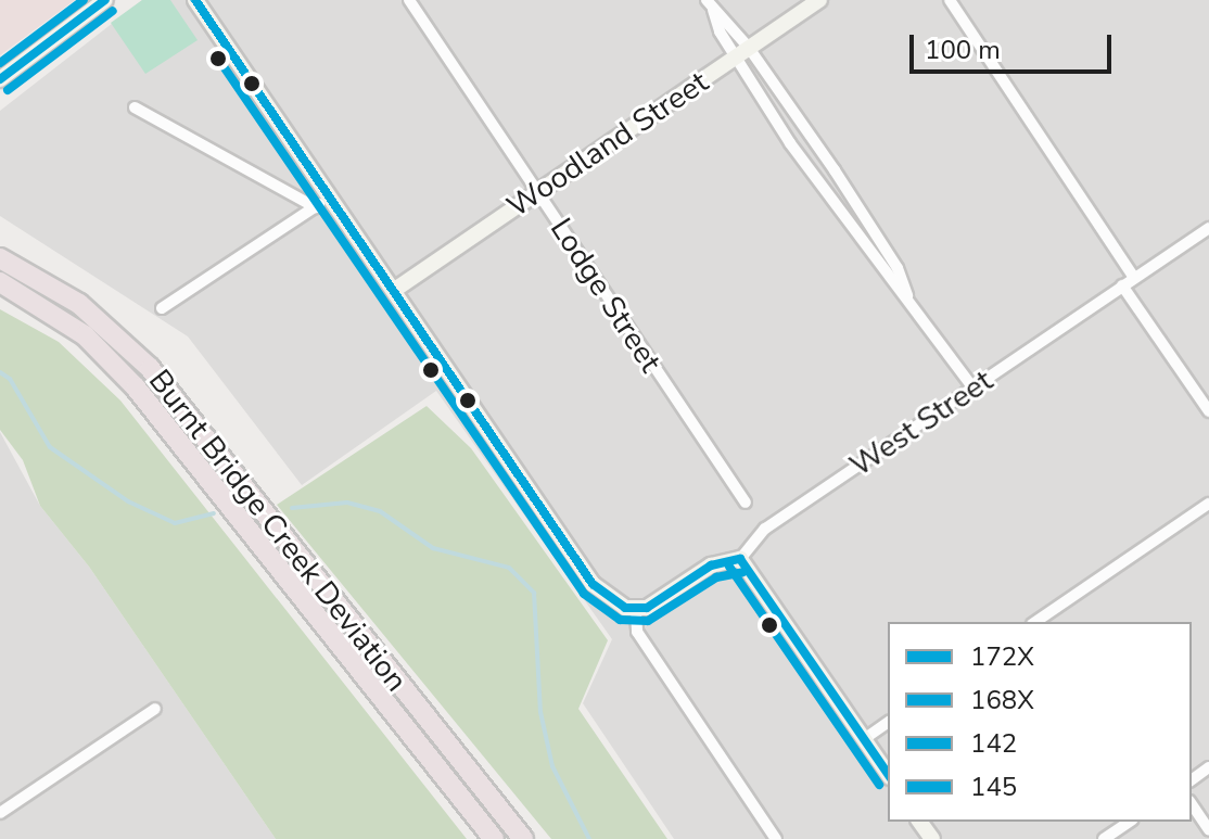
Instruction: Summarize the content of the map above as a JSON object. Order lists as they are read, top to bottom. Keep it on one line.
{"streets":{"highway":["Burnt Bridge Creek Deviation"],"street":["Woodland Street","Lodge Street","West Street"]},"crossings":[["Woodland Street","Lodge Street"]],"lines":["transit line 172X","transit line 145","transit line 142","transit line 168X"],"legend":["172X","168X","142","145"],"scale_bar":"100 m"}
